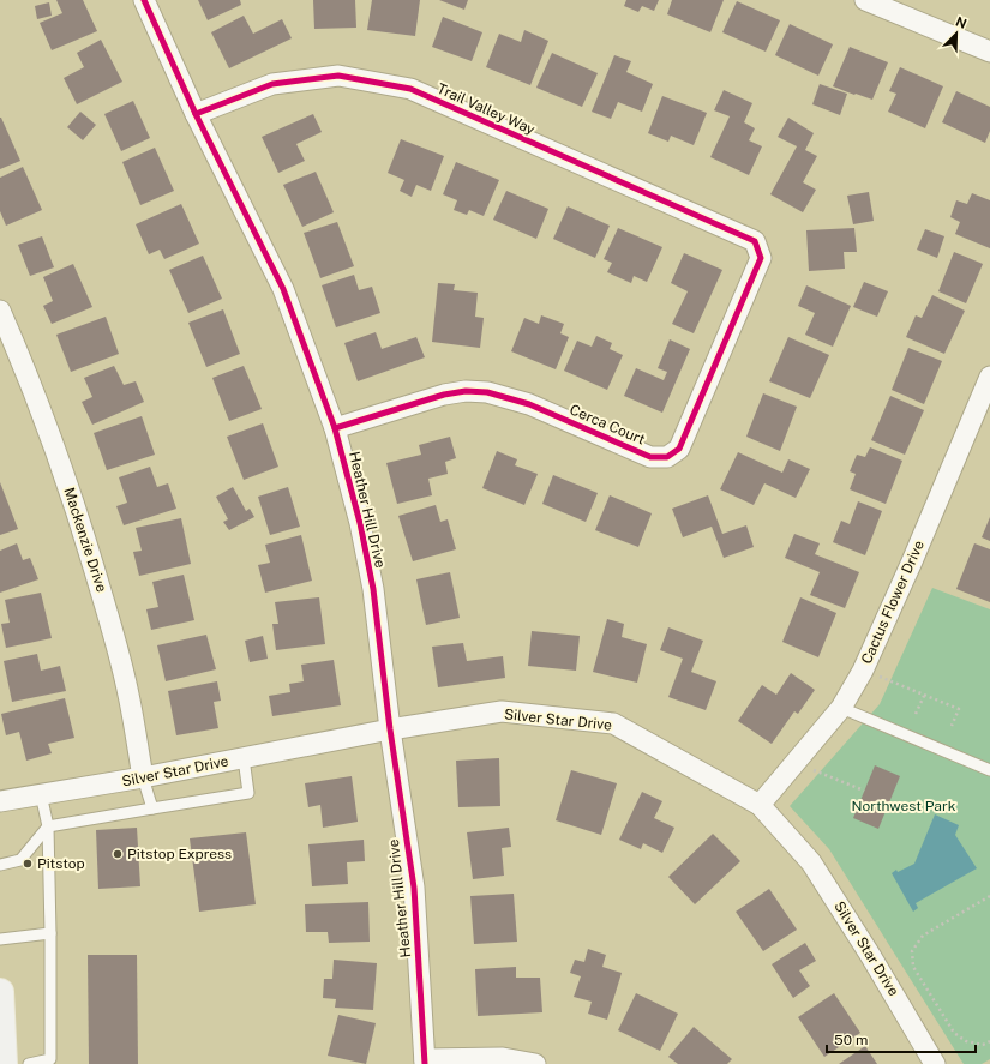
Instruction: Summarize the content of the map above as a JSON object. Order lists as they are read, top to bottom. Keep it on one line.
{"streets":{"street":["Trail Valley Way","Cerca Court","Heather Hill Drive","Mackenzie Drive","Cactus Flower Drive","Silver Star Drive"]},"crossings":[["Trail Valley Way","Cerca Court"],["Trail Valley Way","Heather Hill Drive"],["Cerca Court","Heather Hill Drive"],["Heather Hill Drive","Silver Star Drive"],["Mackenzie Drive","Silver Star Drive"],["Cactus Flower Drive","Silver Star Drive"]],"parks":["Northwest Park"],"places":["Pitstop Express","Pitstop"],"scale_bar":"50 m","north":"top right"}
